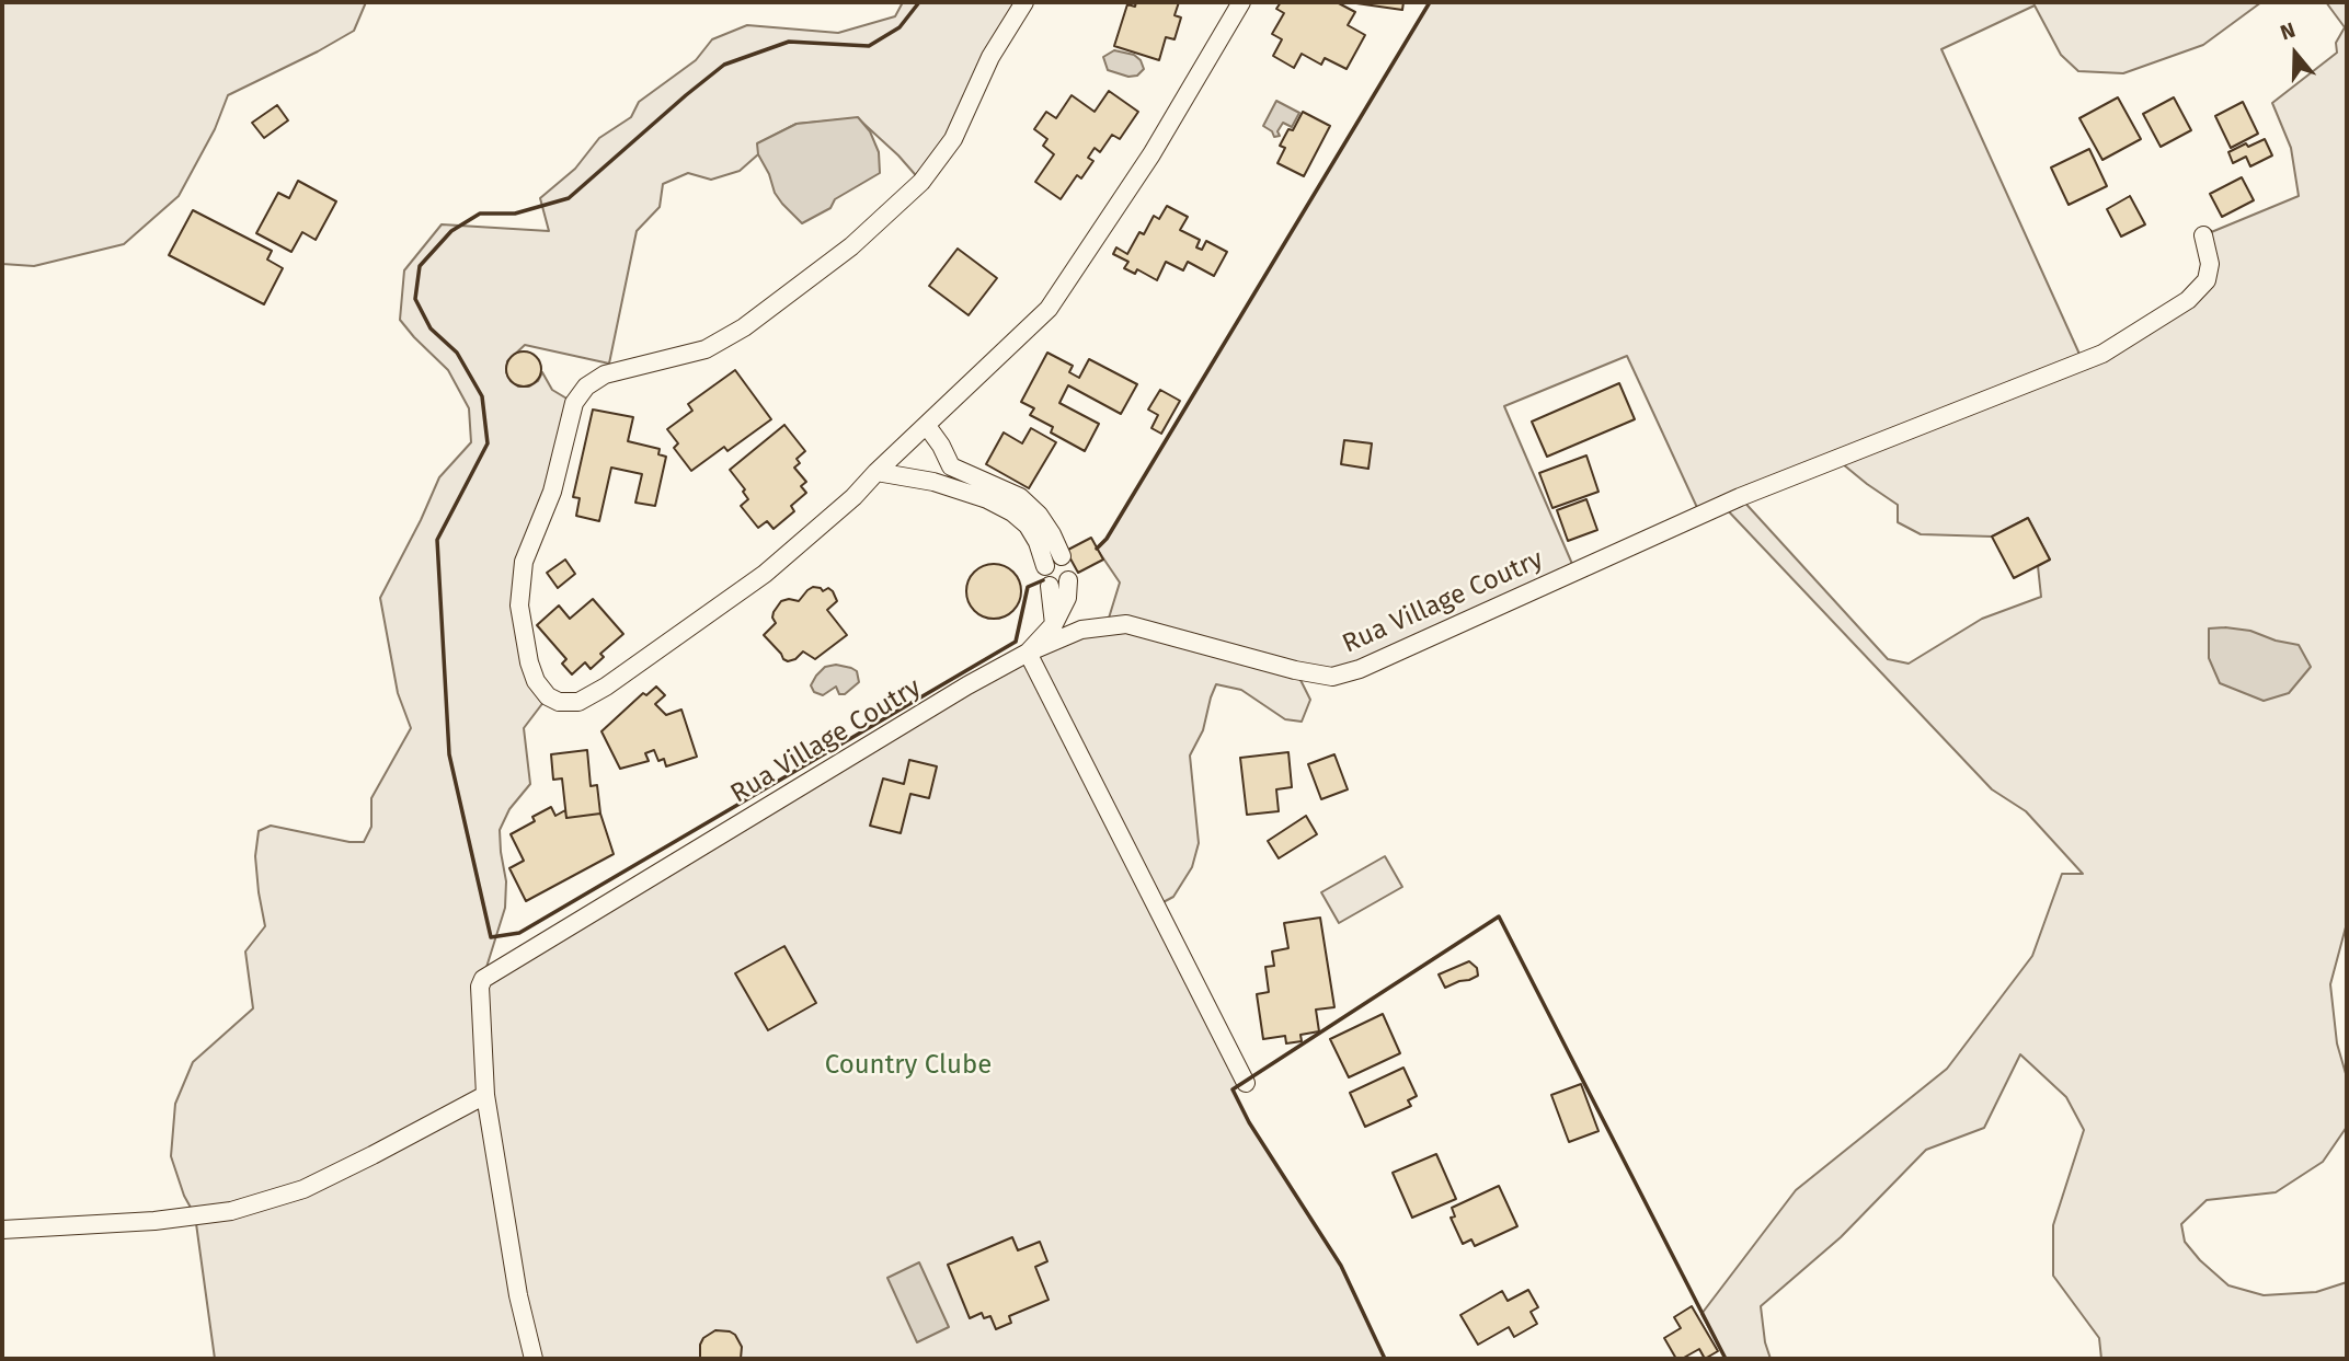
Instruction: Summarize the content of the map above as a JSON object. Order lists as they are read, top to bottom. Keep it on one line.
{"streets":{"street":["Rua Village Coutry"]},"parks":["Country Clube"],"north":"top"}
